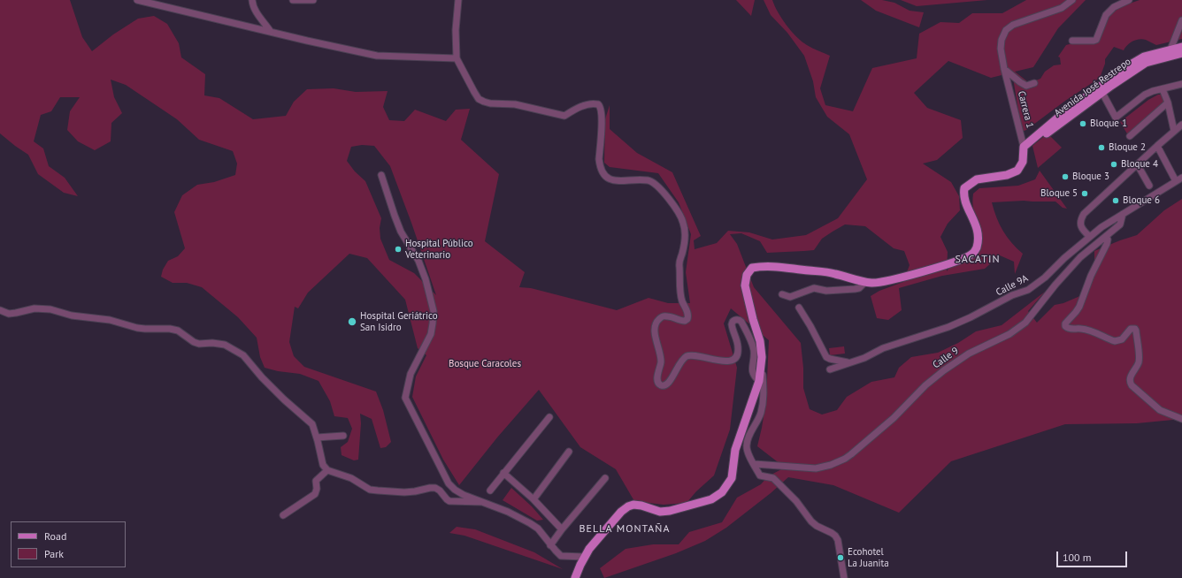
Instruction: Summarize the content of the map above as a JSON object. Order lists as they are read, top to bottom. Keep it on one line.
{"streets":{"main road":["Avenida José Restrepo"],"street":["Carrera 1","Calle 9A","Calle 9"]},"crossings":[["Avenida José Restrepo","Carrera 1"],["Calle 9A","Calle 9"]],"districts":["SACATIN","BELLA MONTAÑA"],"parks":["Bosque Caracoles"],"places":["Bloque 1","Bloque 2","Bloque 4","Bloque 3","Bloque 5","Bloque 6","Hospital Público Veterinario","Hospital Geriátrico San Isidro","Ecohotel La Juanita"],"legend":["Road","Park"],"scale_bar":"100 m"}
